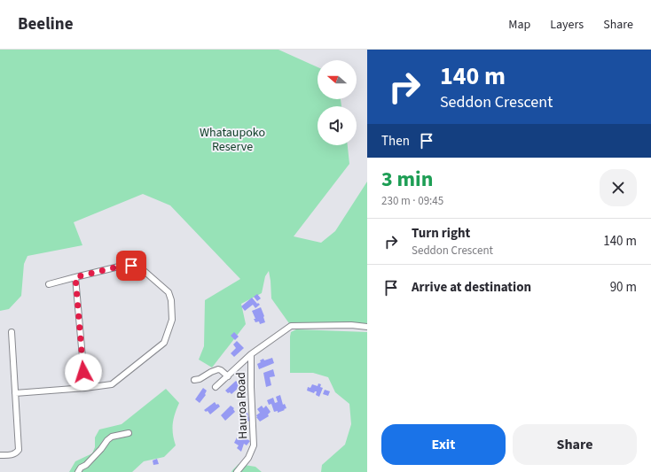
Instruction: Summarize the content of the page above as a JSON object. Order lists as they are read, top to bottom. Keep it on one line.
{"streets":{"street":["Hauroa Road"]},"parks":["Whataupoko Reserve"],"north":"left","page":{"header":"Beeline","nav":["Map","Layers","Share"],"turn":["140 m","Seddon Crescent"],"then":"Then","heading":["3 min","230 m · 09:45"],"list":[{"name":"Turn right","note":"Seddon Crescent","value":"140 m"},{"name":"Arrive at destination","value":"90 m"}],"buttons":["Exit","Share"]}}
